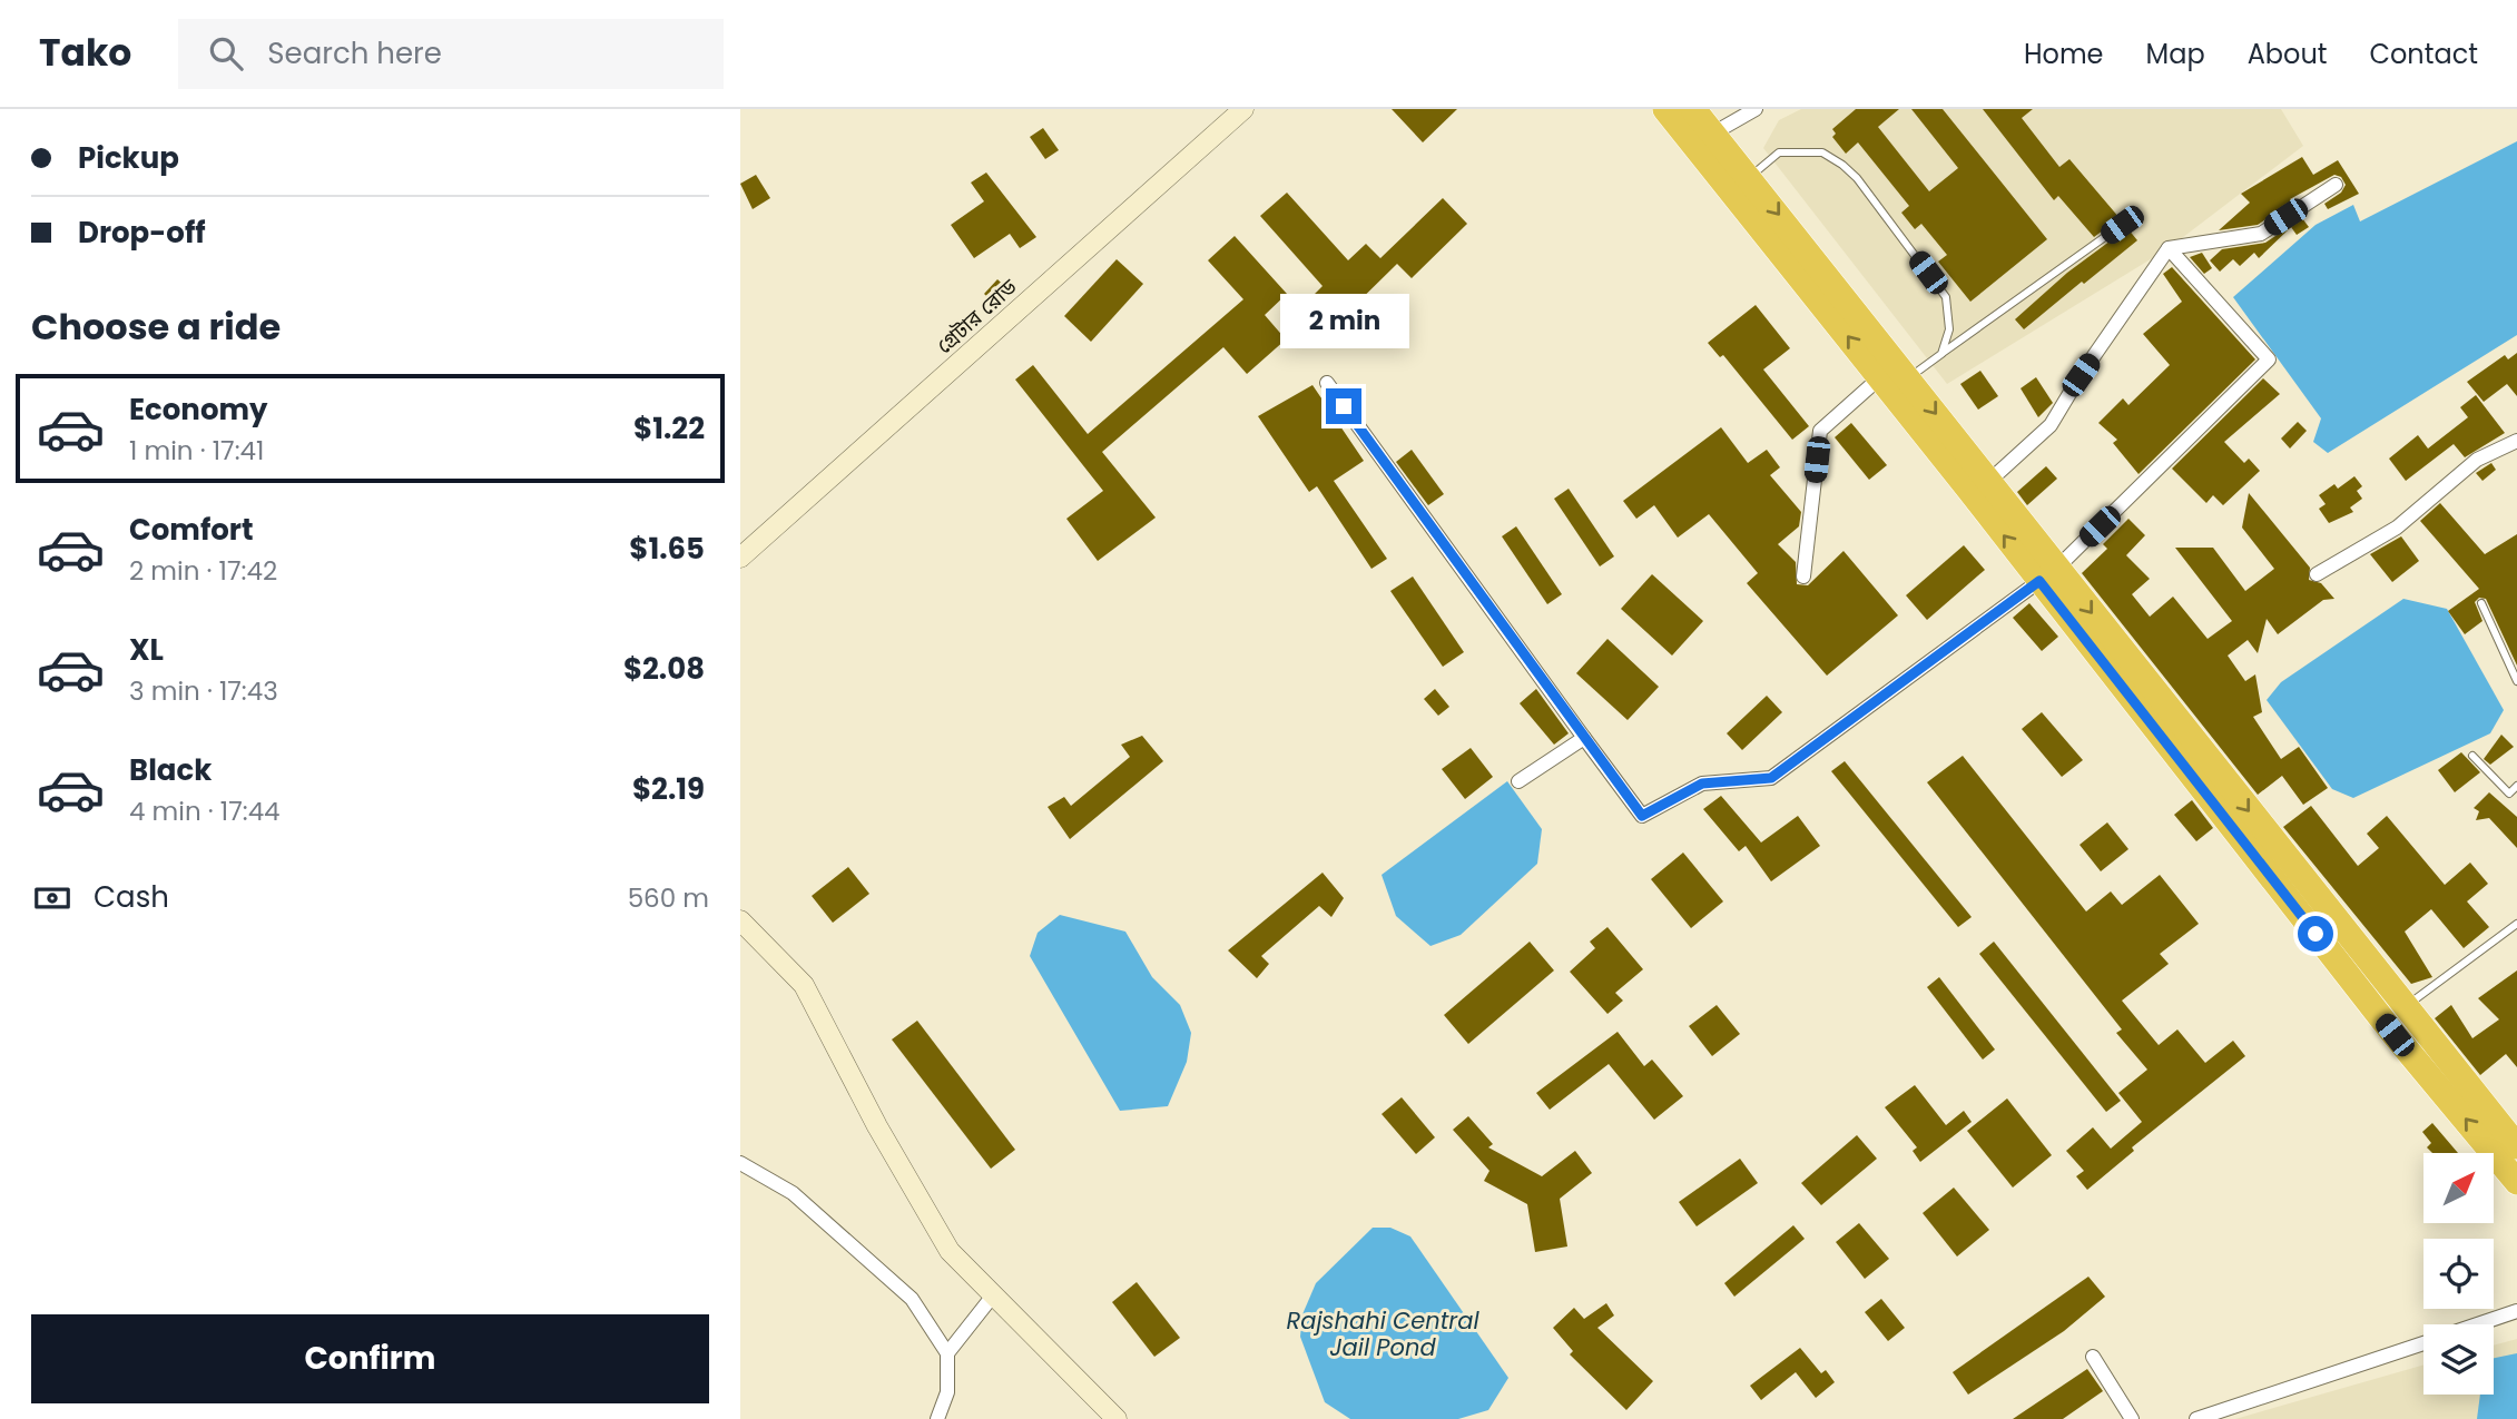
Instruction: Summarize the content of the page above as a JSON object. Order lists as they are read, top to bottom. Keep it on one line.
{"streets":{"street":["গ্রেটার রোড"]},"water":["Rajshahi Central Jail Pond"],"north":"top right","page":{"header":"Tako","search":"Search here","nav":["Home","Map","About","Contact"],"banner":["Pickup","Drop-off"],"heading":"Choose a ride","bubble":"2 min","list":[{"name":"Economy","note":"1 min · 17:41","value":"$1.22"},{"name":"Comfort","note":"2 min · 17:42","value":"$1.65"},{"name":"XL","note":"3 min · 17:43","value":"$2.08"},{"name":"Black","note":"4 min · 17:44","value":"$2.19"}],"pay":["Cash","560 m"],"buttons":"Confirm"}}
